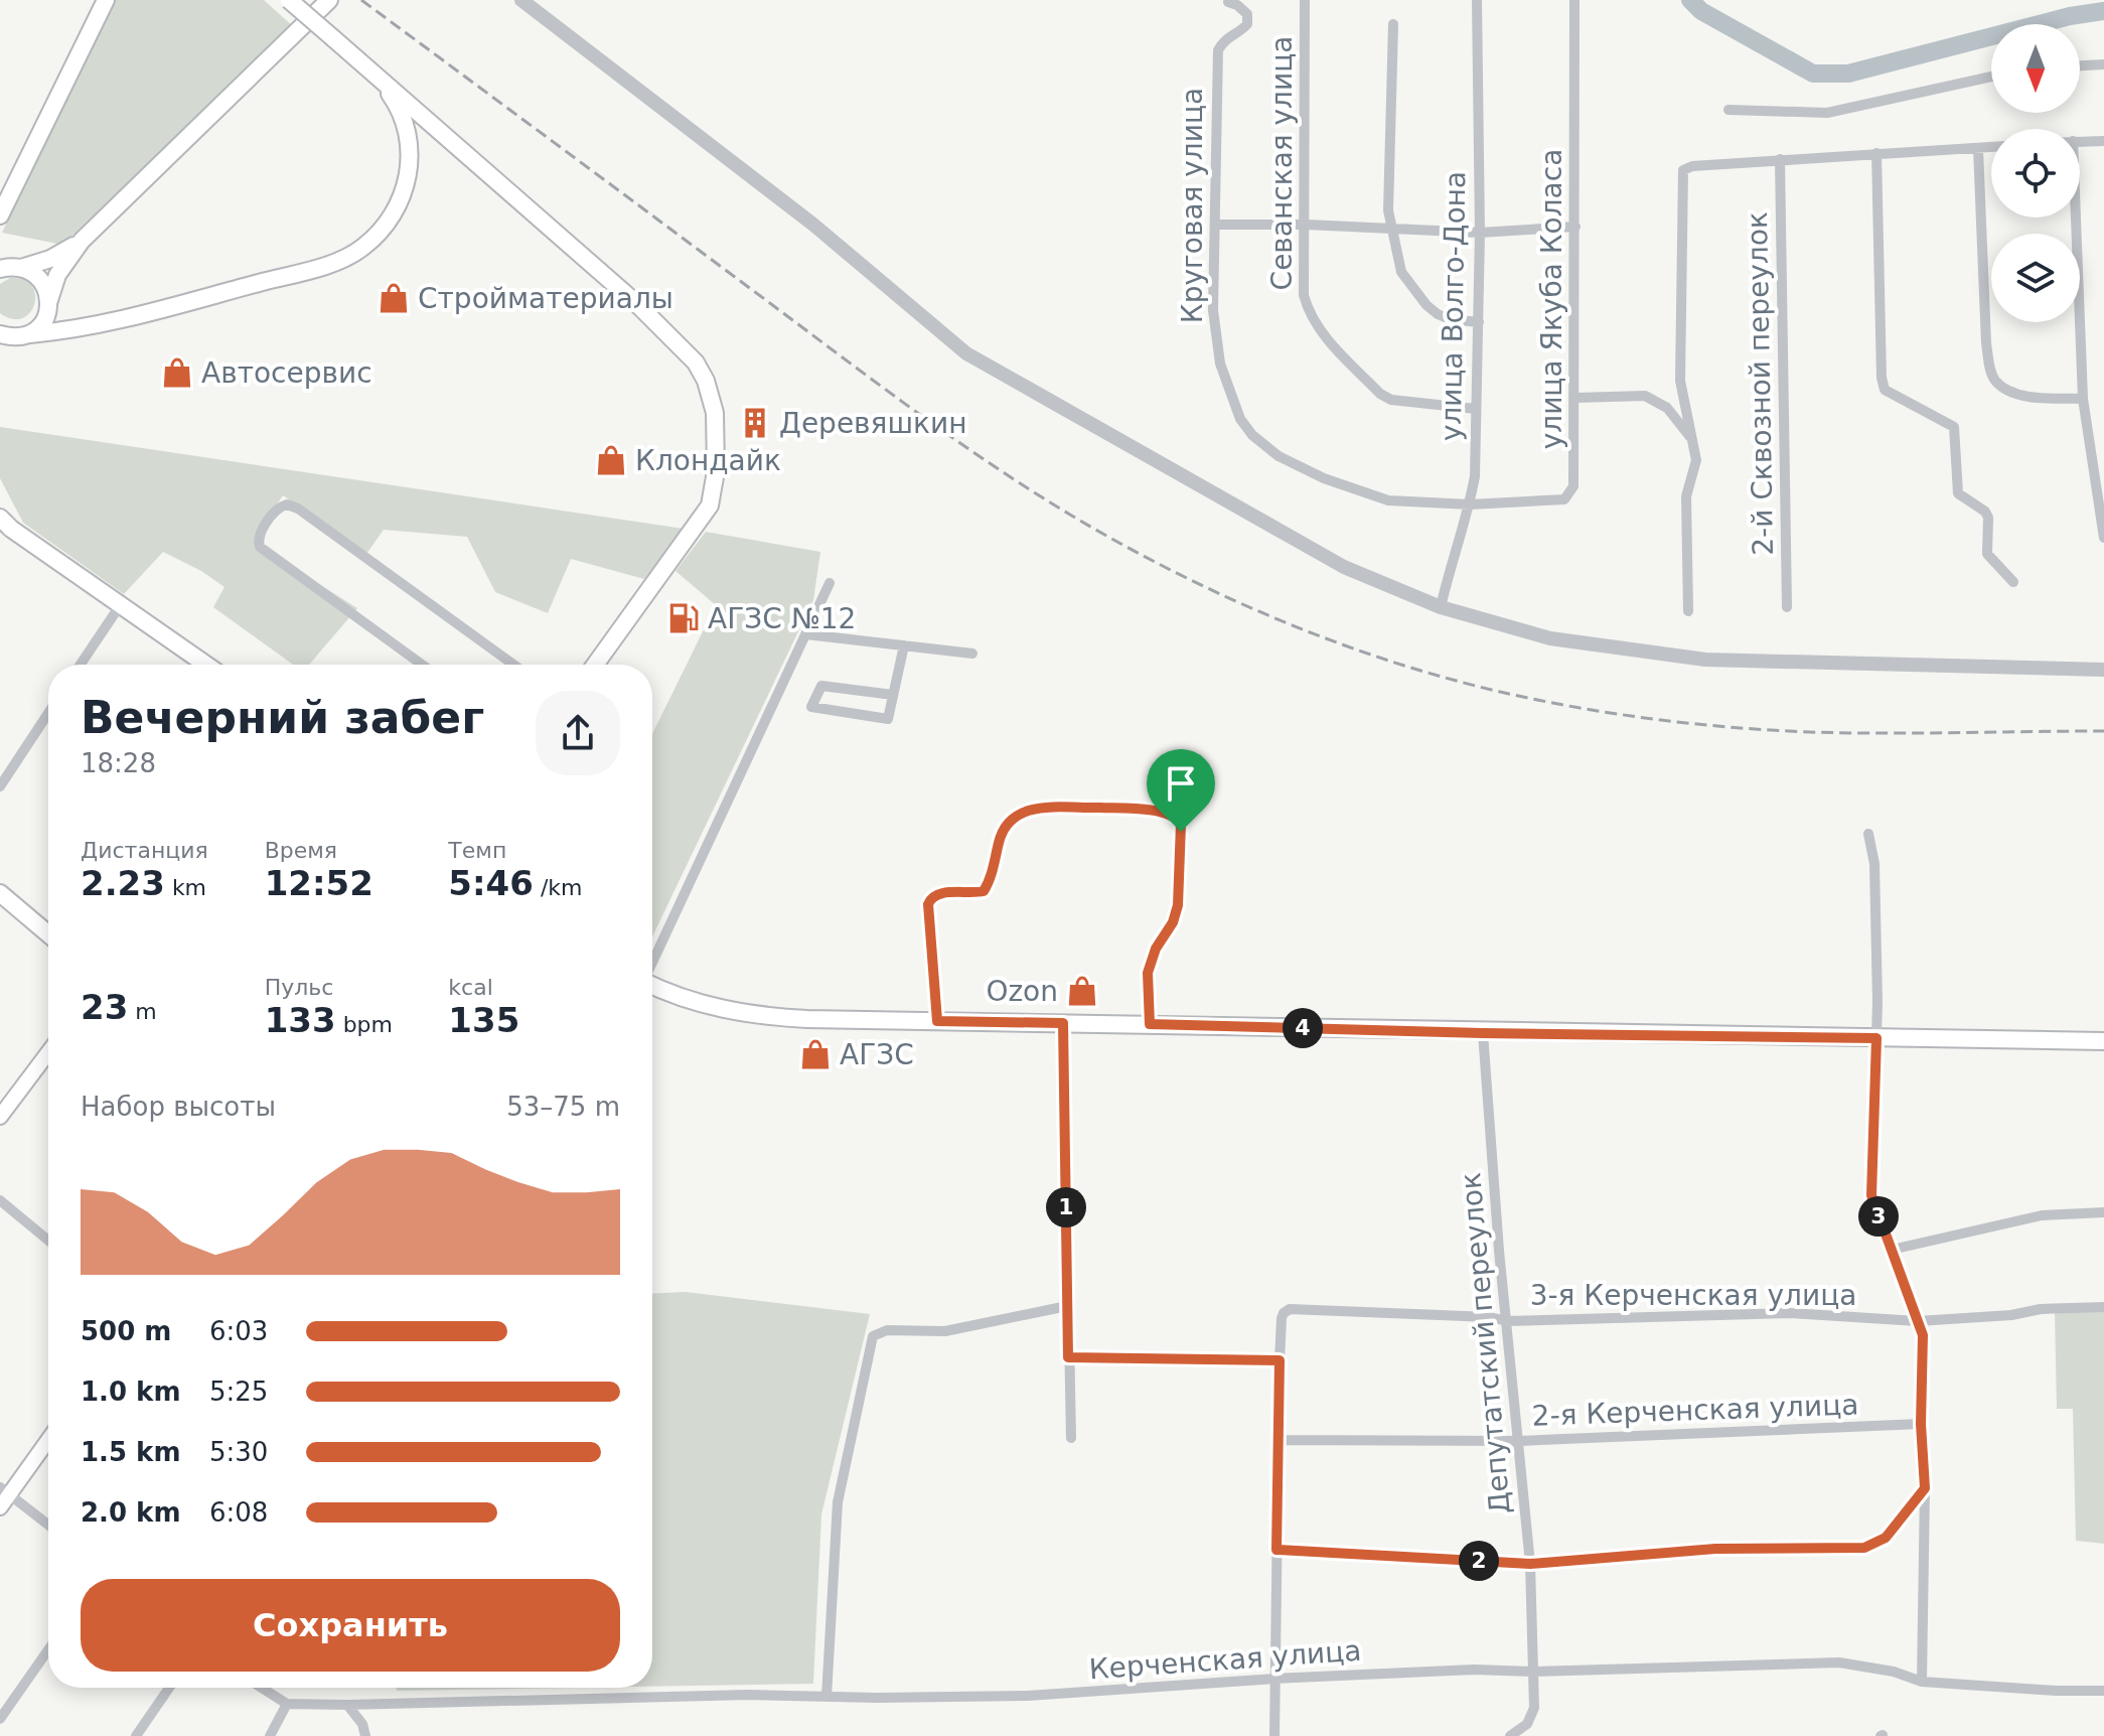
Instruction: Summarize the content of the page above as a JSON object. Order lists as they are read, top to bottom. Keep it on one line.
{"streets":{"street":["Севанская улица","Круговая улица","улица Якуба Коласа","улица Волго-Дона","2-й Сквозной переулок","3-я Керченская улица","Депутатский переулок","2-я Керченская улица","Керченская улица"]},"crossings":[["Севанская улица","улица Волго-Дона"],["Круговая улица","улица Якуба Коласа"],["Круговая улица","улица Волго-Дона"],["улица Якуба Коласа","улица Волго-Дона"],["3-я Керченская улица","Депутатский переулок"],["Депутатский переулок","2-я Керченская улица"],["Депутатский переулок","Керченская улица"]],"places":{"shop":["Стройматериалы","Автосервис","Клондайк","Ozon","АГЗС"],"building":["Деревяшкин"],"fuel station":["АГЗС №12"]},"north":"bottom","page":{"heading":["Вечерний забег","18:28"],"stats":[["Дистанция","2.23 km"],["Время","12:52"],["Темп","5:46 /km"],["23 m"],["Пульс","133 bpm"],["kcal","135"]],"pins":["4","1","3","2"],"chart":["Набор высоты","53–75 m"],"list":[{"name":"500 m","note":"6:03"},{"name":"1.0 km","note":"5:25"},{"name":"1.5 km","note":"5:30"},{"name":"2.0 km","note":"6:08"}],"buttons":"Сохранить"}}
